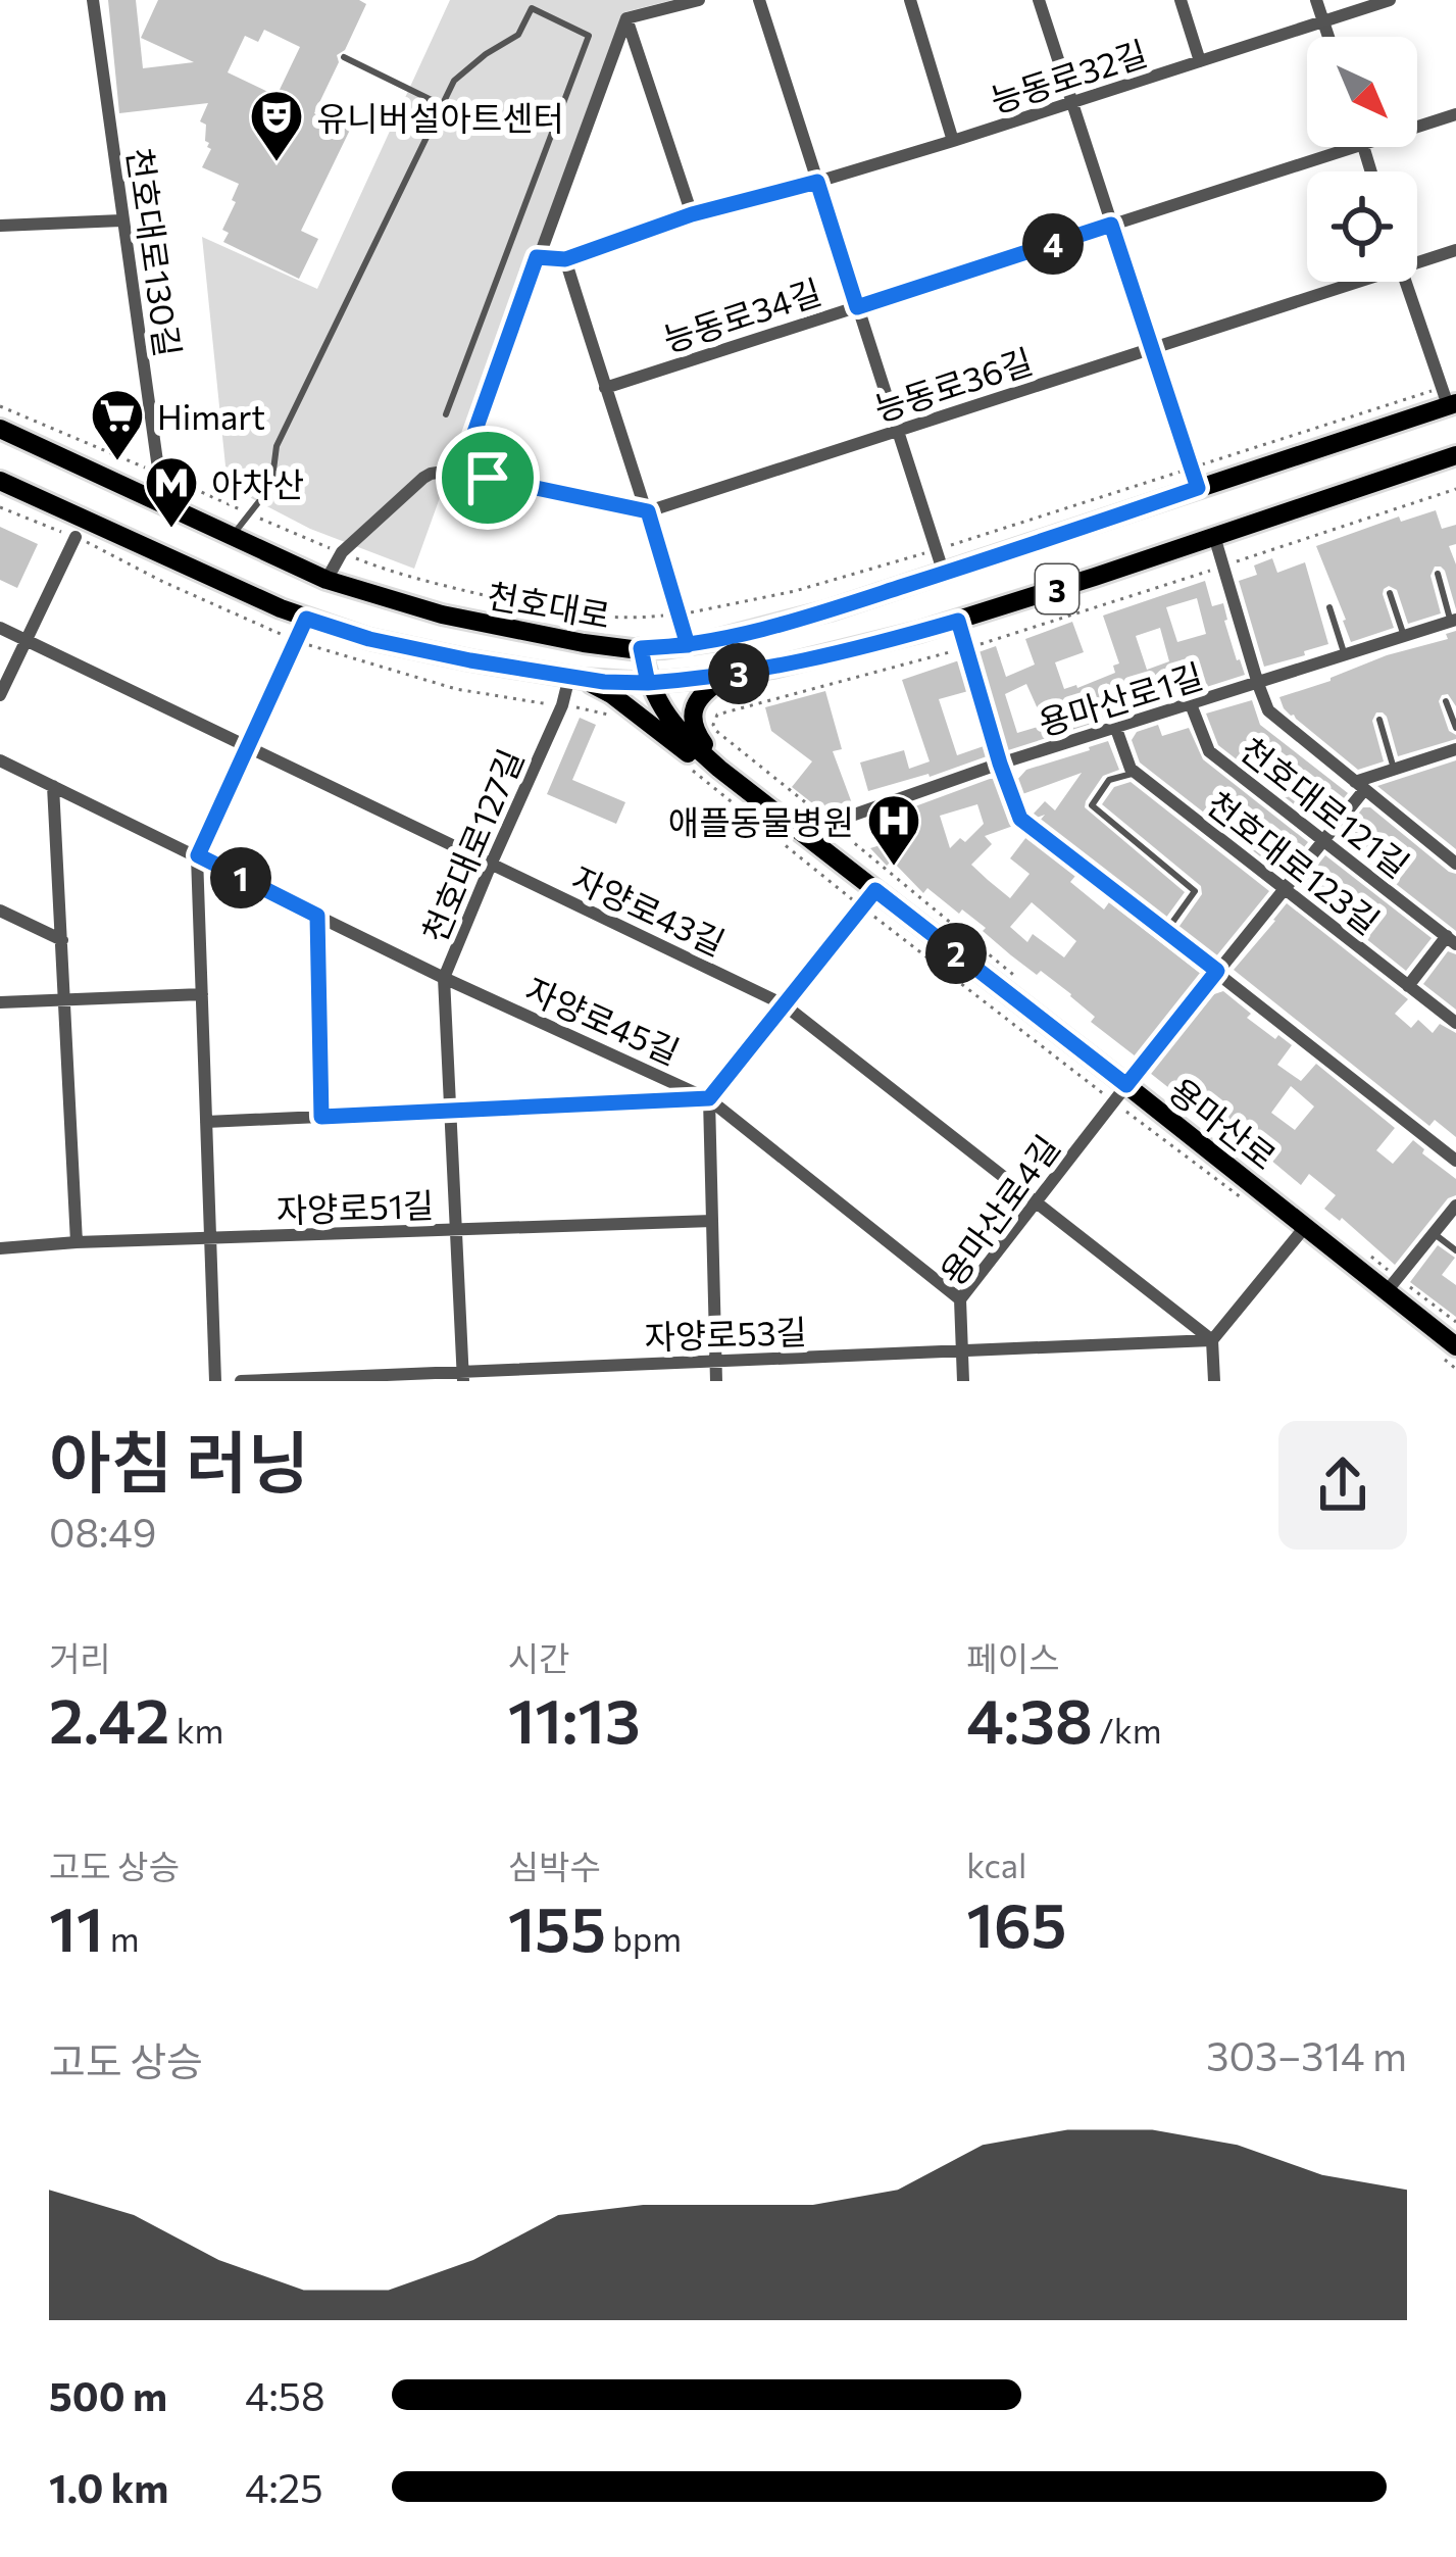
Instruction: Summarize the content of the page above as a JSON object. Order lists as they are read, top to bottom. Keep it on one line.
{"streets":{"main road":["3","천호대로","용마산로"],"street":["능동로32길","천호대로130길","능동로34길","능동로36길","용마산로1길","천호대로121길","천호대로127길","천호대로123길","자양로43길","자양로45길","자양로51길","용마산로4길","자양로53길"]},"crossings":[["천호대로130길","천호대로"],["천호대로","천호대로127길"],["천호대로","용마산로"],["용마산로1길","천호대로121길"],["용마산로1길","천호대로123길"],["용마산로1길","용마산로"],["천호대로121길","천호대로123길"],["천호대로121길","용마산로4길"],["천호대로127길","자양로43길"],["천호대로127길","자양로45길"],["천호대로127길","자양로51길"],["천호대로127길","자양로53길"],["천호대로123길","용마산로4길"],["자양로43길","용마산로4길"],["자양로43길","자양로53길"],["자양로45길","용마산로4길"],["용마산로","용마산로4길"],["용마산로4길","자양로53길"]],"places":{"theatre":["유니버설아트센터"],"supermarket":["Himart"],"metro station":["아차산"],"hospital":["애플동물병원"]},"north":"bottom right","page":{"pins":["4","3","1","2"],"heading":["아침 러닝","08:49"],"stats":[["거리","2.42 km"],["시간","11:13"],["페이스","4:38 /km"],["고도 상승","11 m"],["심박수","155 bpm"],["kcal","165"]],"chart":["고도 상승","303–314 m"],"list":[{"name":"500 m","note":"4:58"},{"name":"1.0 km","note":"4:25"}]}}
